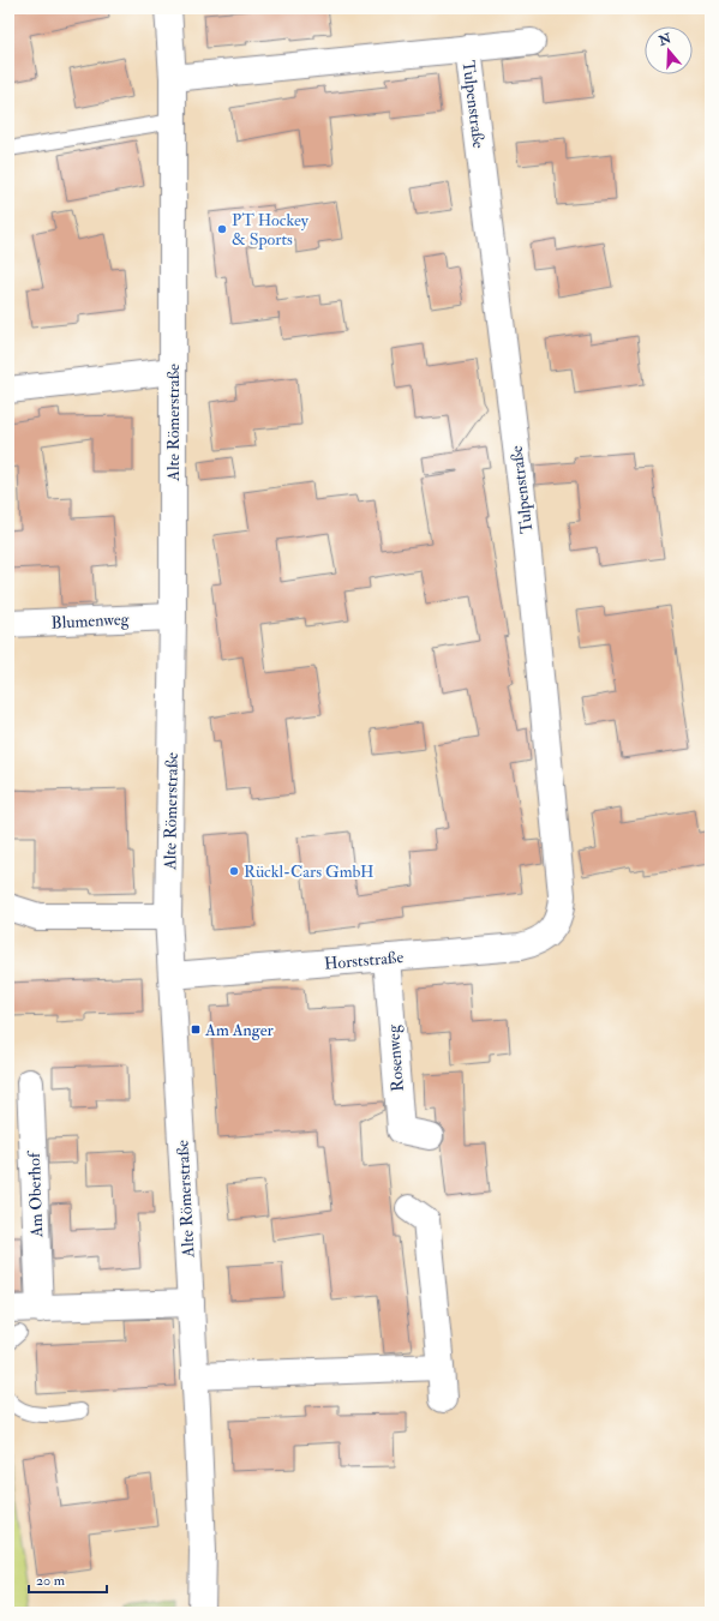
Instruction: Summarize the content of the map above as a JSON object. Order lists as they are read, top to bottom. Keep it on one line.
{"streets":{"street":["Tulpenstraße","Alte Römerstraße","Blumenweg","Horststraße","Rosenweg","Am Oberhof"]},"crossings":[["Tulpenstraße","Alte Römerstraße"],["Tulpenstraße","Horststraße"],["Alte Römerstraße","Blumenweg"],["Alte Römerstraße","Horststraße"],["Horststraße","Rosenweg"]],"places":{"other":["PT Hockey & Sports","Rückl-Cars GmbH"],"transit":["Am Anger"]},"scale_bar":"20 m","north":"top"}
